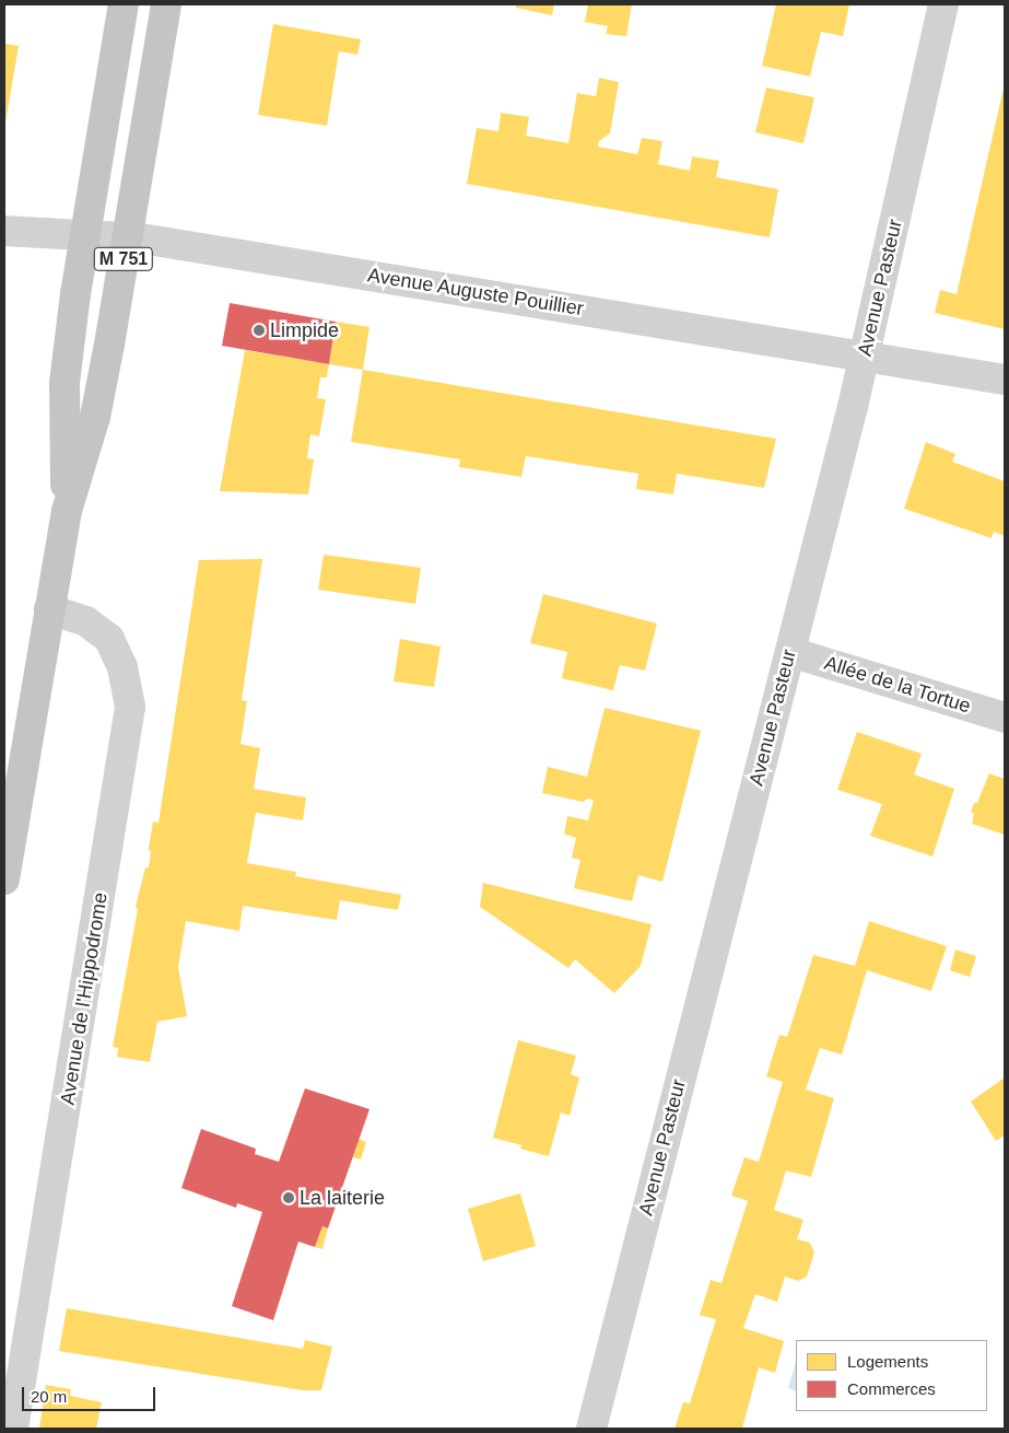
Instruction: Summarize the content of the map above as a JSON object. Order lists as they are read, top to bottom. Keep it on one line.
{"streets":{"main road":["M 751"],"street":["Avenue Pasteur","Avenue Auguste Pouillier","Allée de la Tortue","Avenue de l'Hippodrome"]},"crossings":[["M 751","Avenue Auguste Pouillier"],["M 751","Avenue de l'Hippodrome"],["Avenue Pasteur","Avenue Auguste Pouillier"],["Avenue Pasteur","Allée de la Tortue"]],"places":["Limpide","La laiterie"],"legend":["Logements","Commerces"],"scale_bar":"20 m"}
